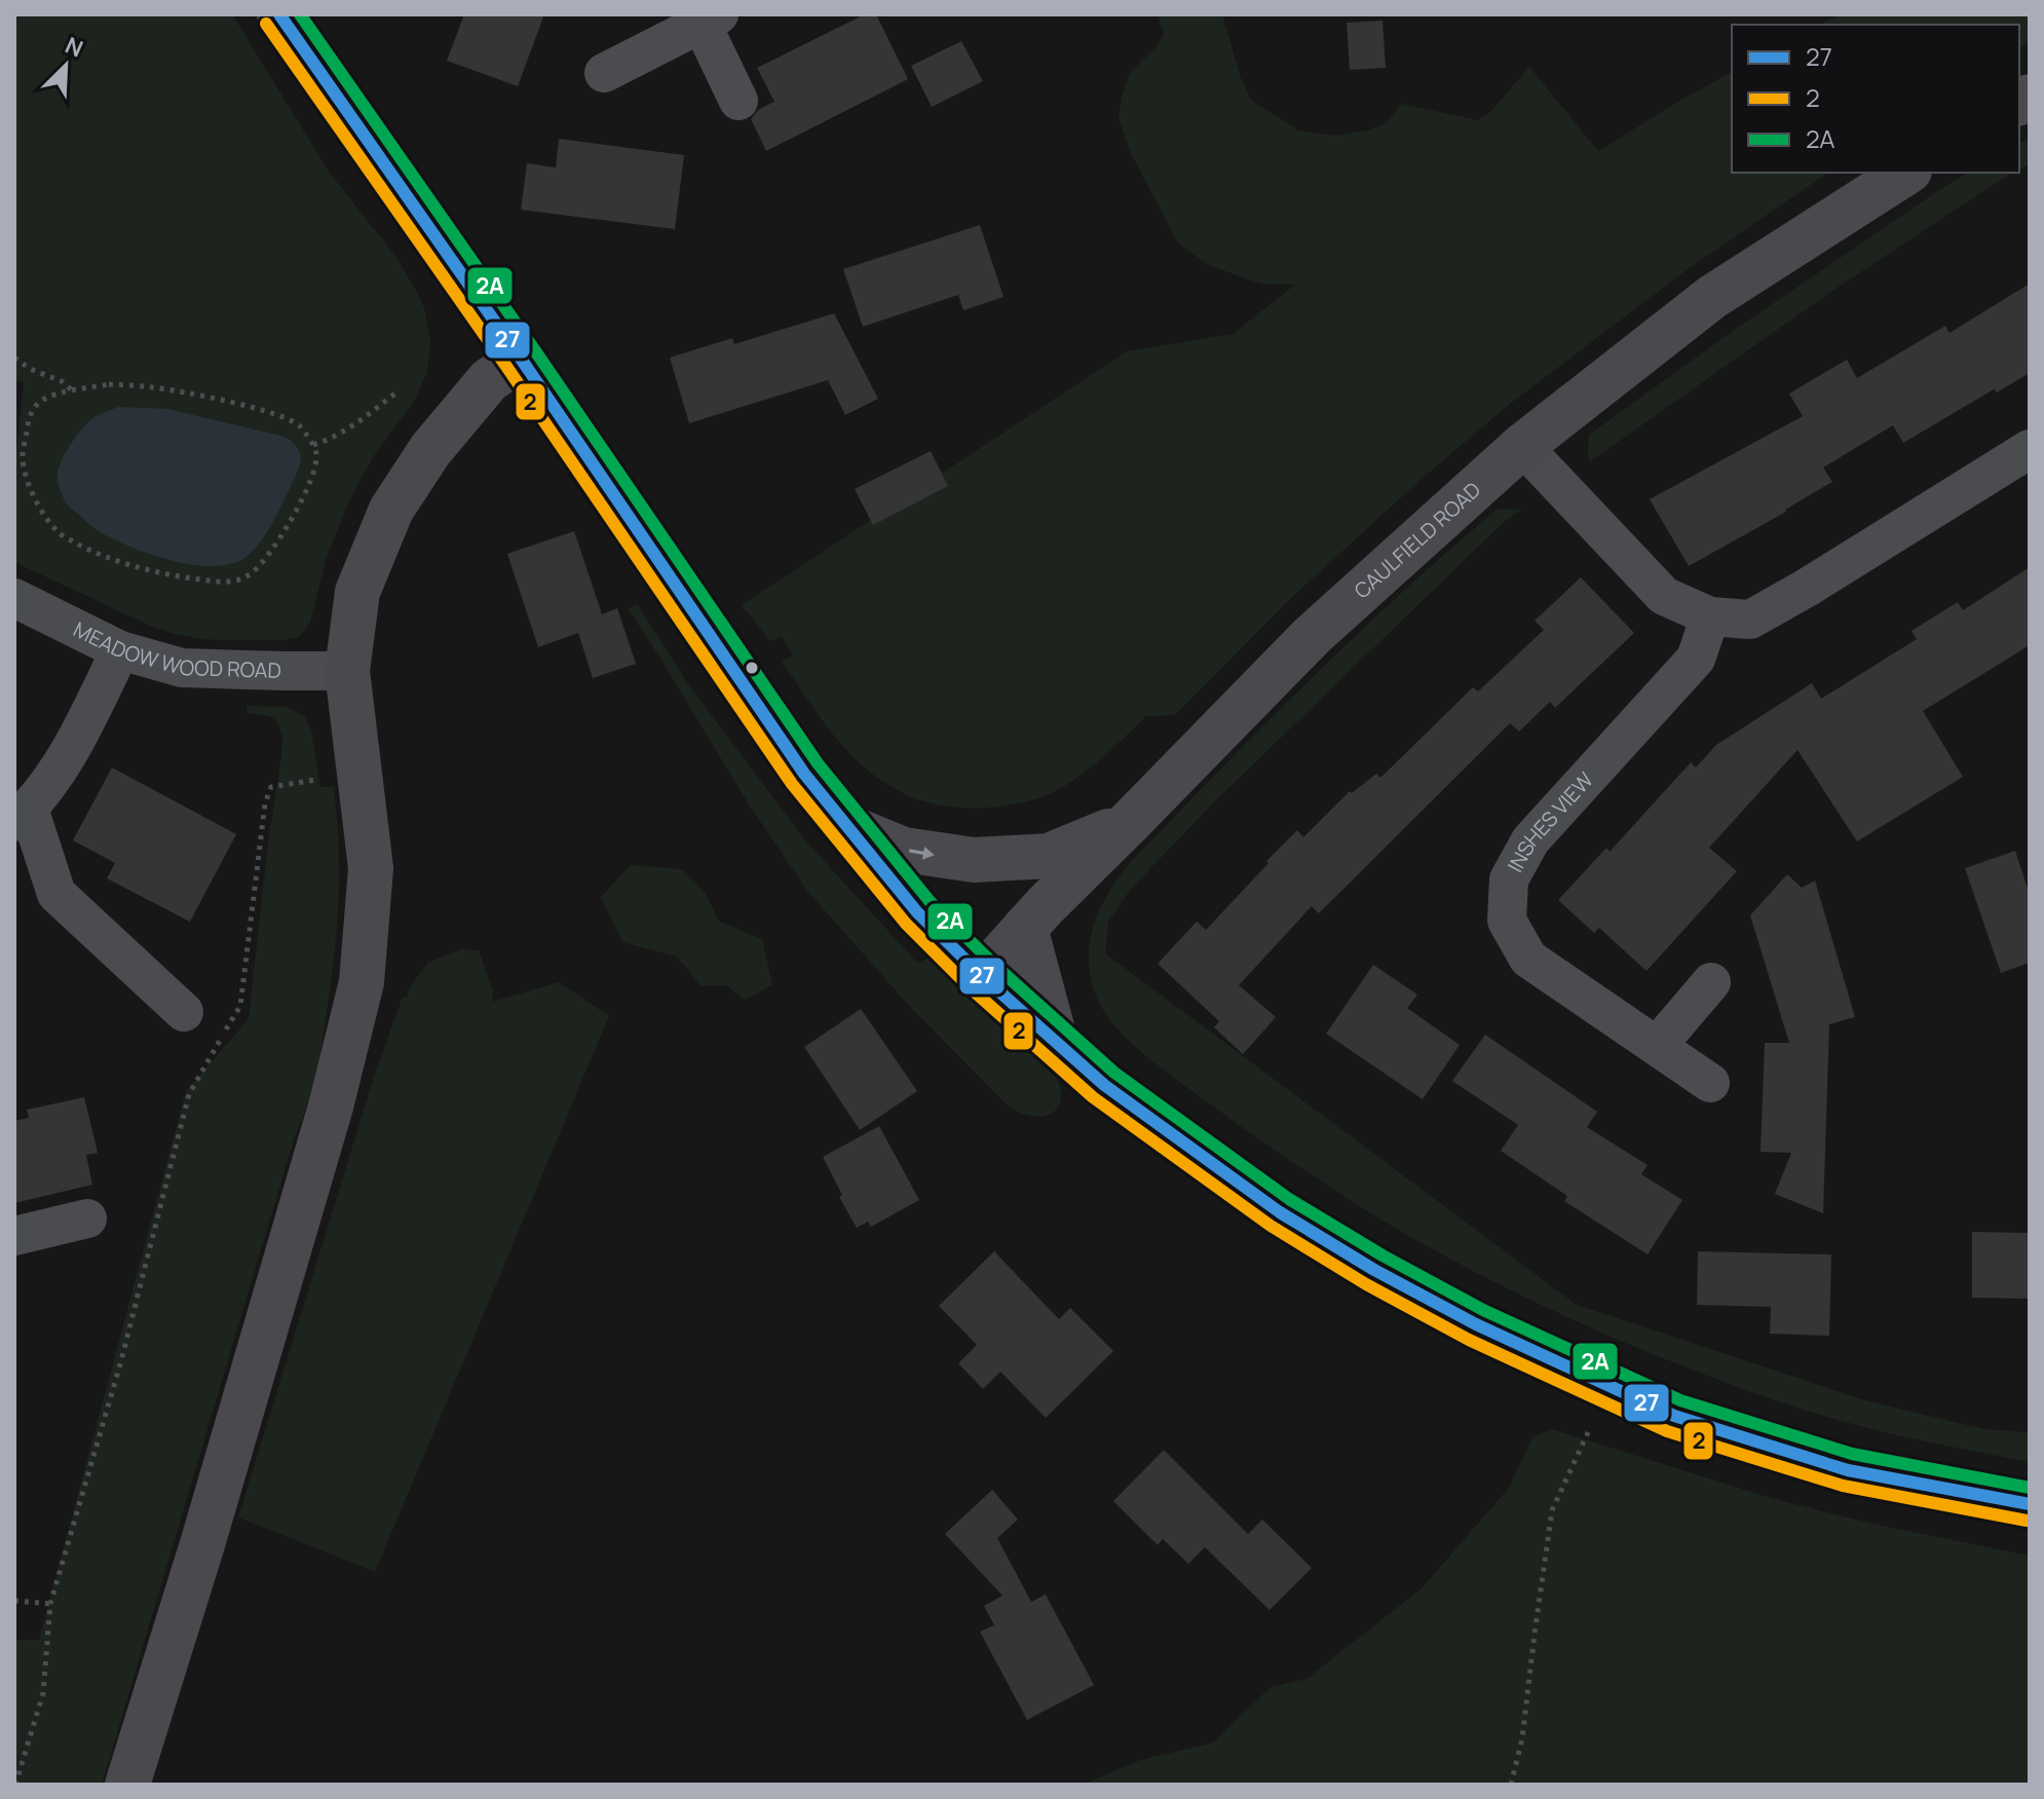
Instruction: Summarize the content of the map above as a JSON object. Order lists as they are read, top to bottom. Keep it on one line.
{"streets":{"main road":["CAULFIELD ROAD"],"street":["MEADOW WOOD ROAD","INSHES VIEW"]},"lines":["transit line 27","transit line 2A","transit line 2"],"legend":["27","2","2A"],"north":"top right"}
